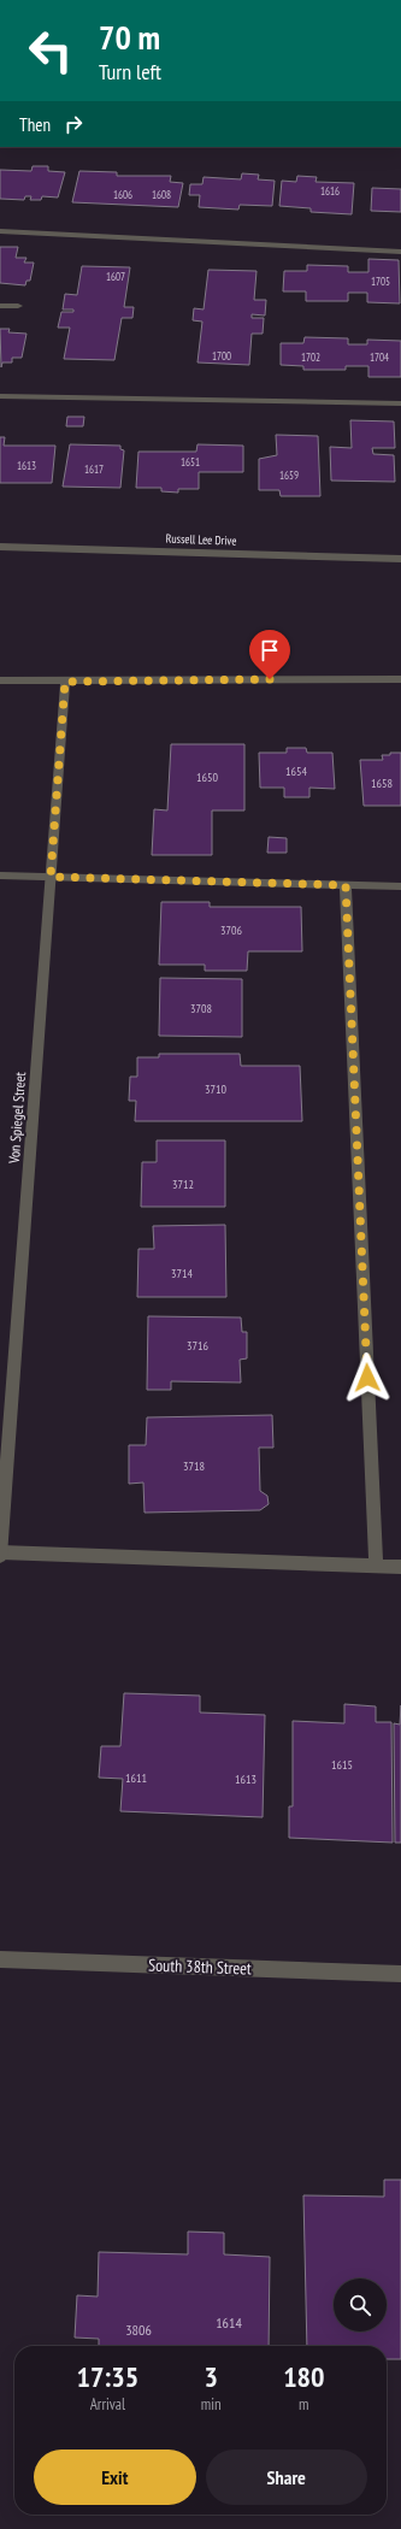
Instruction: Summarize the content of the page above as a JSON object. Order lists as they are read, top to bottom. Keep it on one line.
{"streets":{"street":["Russell Lee Drive","Von Spiegel Street","South 38th Street"]},"house_numbers":["1616","1606","1608","1607","1705","1700","1702","1704","1651","1613","1617","1659","1654","1650","1658","3706","3708","3710","3712","3714","3716","3718","1615","1611","1613","1614","3806"],"page":{"turn":["70 m","Turn left"],"then":"Then","eta":["17:35","Arrival","3","min","180","m"],"buttons":["Exit","Share"]}}
